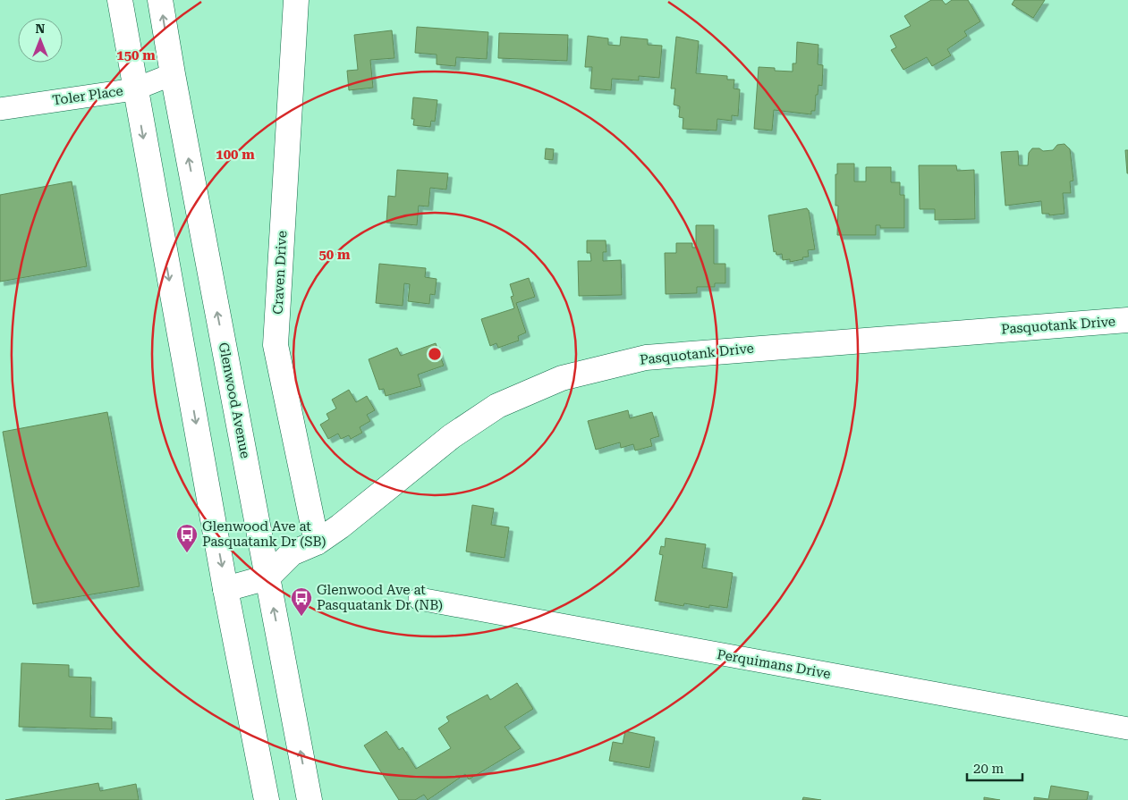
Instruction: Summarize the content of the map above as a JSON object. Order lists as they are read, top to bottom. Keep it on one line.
{"streets":{"main road":["Craven Drive","Pasquotank Drive","Glenwood Avenue"],"street":["Toler Place","Perquimans Drive"]},"crossings":[["Toler Place","Glenwood Avenue"],["Craven Drive","Pasquotank Drive"],["Pasquotank Drive","Glenwood Avenue"]],"places":{"bus stop":["Glenwood Ave at Pasquatank Dr (SB)","Glenwood Ave at Pasquatank Dr (NB)"]},"scale_bar":"20 m","north":"top","rings":["150 m","100 m","50 m"]}
